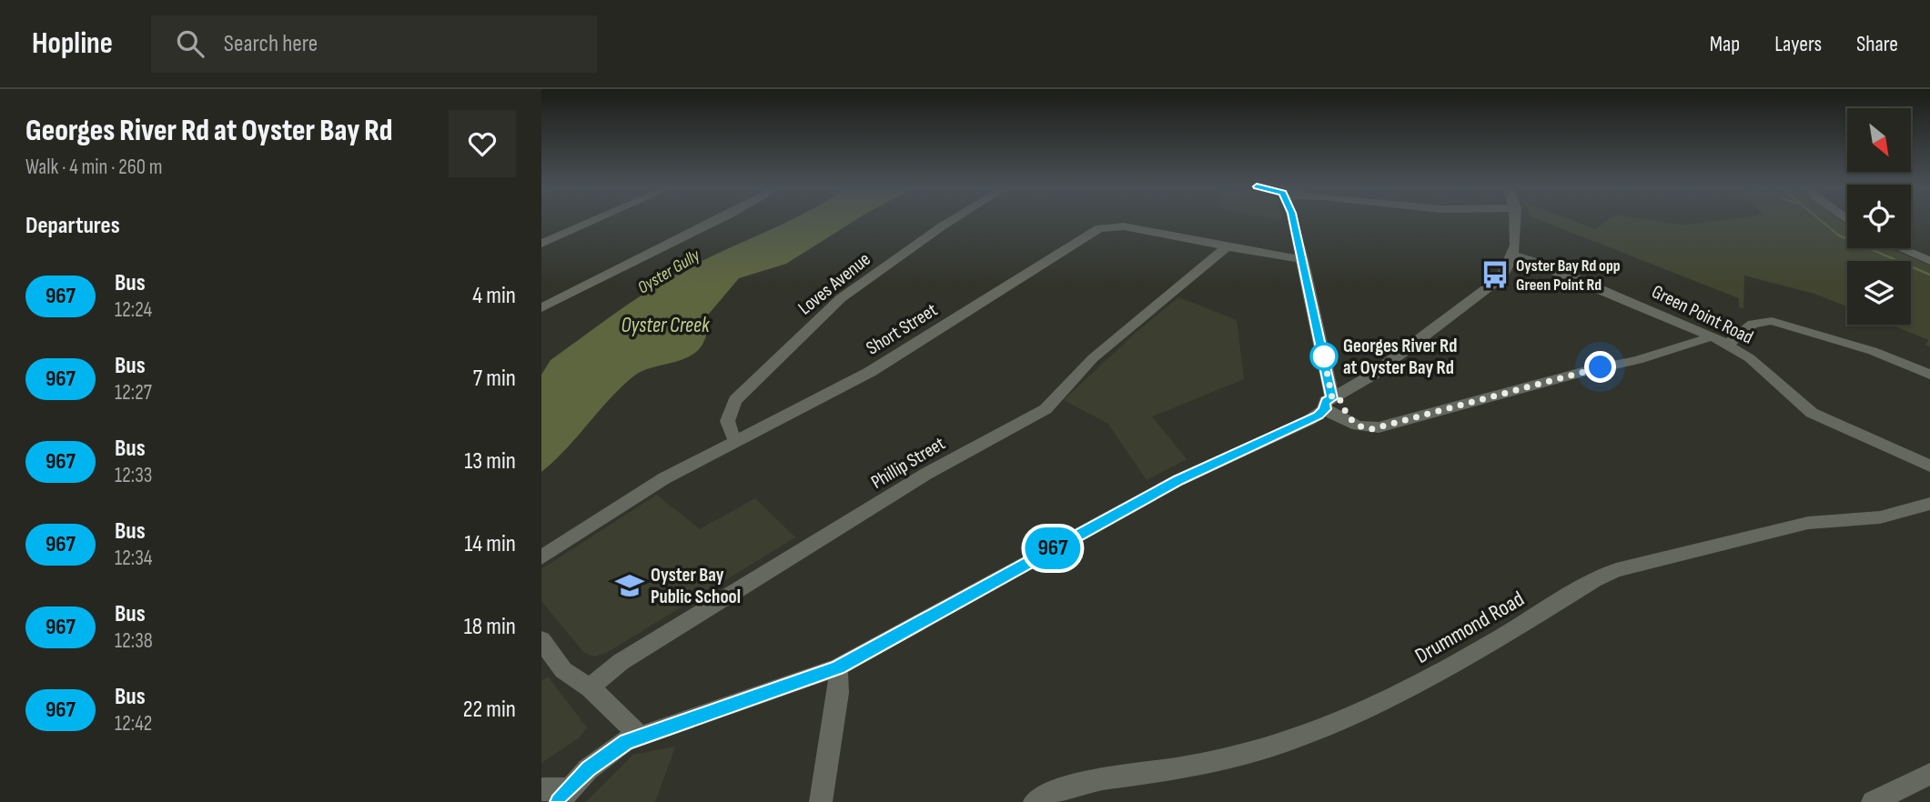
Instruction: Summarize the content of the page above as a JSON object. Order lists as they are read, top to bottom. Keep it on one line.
{"streets":{"street":["Loves Avenue","Green Point Road","Short Street","Phillip Street","Drummond Road"]},"crossings":[["Loves Avenue","Short Street"],["Short Street","Phillip Street"]],"water":["Oyster Gully","Oyster Creek"],"places":{"bus stop":["Oyster Bay Rd opp Green Point Rd"],"other":["Georges River Rd at Oyster Bay Rd"],"school or university":["Oyster Bay Public School"]},"lines":["bus line 967"],"north":"bottom right","page":{"header":"Hopline","search":"Search here","nav":["Map","Layers","Share"],"heading":[["Georges River Rd at Oyster Bay Rd","Walk · 4 min · 260 m"],"Departures"],"on_map":"967","list":[{"mark":"967","name":"Bus","note":"12:24","value":"4 min"},{"mark":"967","name":"Bus","note":"12:27","value":"7 min"},{"mark":"967","name":"Bus","note":"12:33","value":"13 min"},{"mark":"967","name":"Bus","note":"12:34","value":"14 min"},{"mark":"967","name":"Bus","note":"12:38","value":"18 min"},{"mark":"967","name":"Bus","note":"12:42","value":"22 min"}]}}
